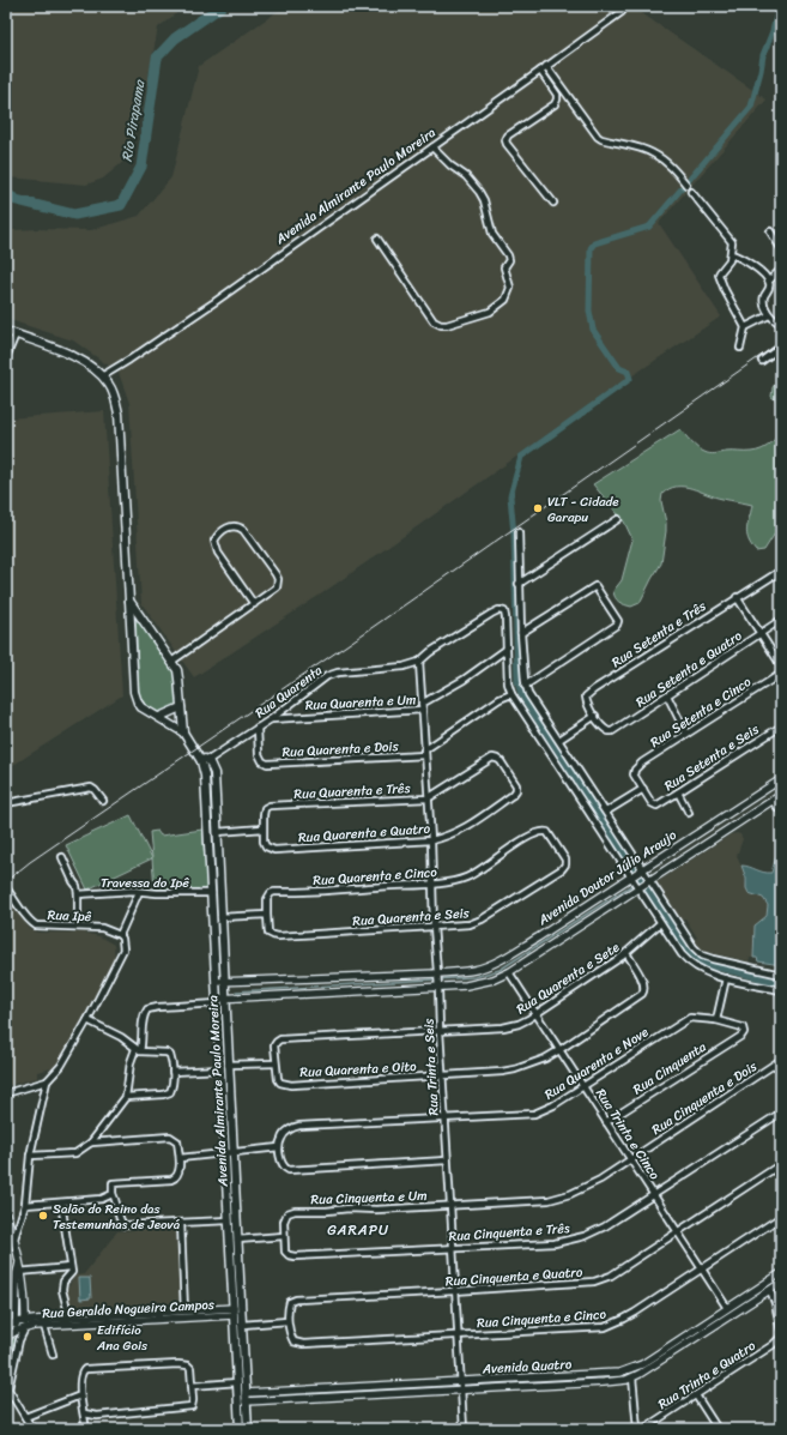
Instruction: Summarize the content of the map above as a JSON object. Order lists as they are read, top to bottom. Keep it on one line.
{"streets":{"main road":["Avenida Almirante Paulo Moreira"],"street":["Rua Setenta e Três","Rua Setenta e Quatro","Rua Quarenta","Rua Quarenta e Um","Rua Setenta e Cinco","Rua Quarenta e Dois","Rua Setenta e Seis","Rua Quarenta e Três","Rua Quarenta e Quatro","Rua Quarenta e Cinco","Avenida Doutor Júlio Araujo","Travessa do Ipê","Rua Ipê","Rua Quarenta e Seis","Rua Quarenta e Sete","Rua Quarenta e Nove","Rua Trinta e Seis","Rua Cinquenta","Rua Quarenta e Oito","Rua Cinquenta e Dois","Rua Trinta e Cinco","Rua Cinquenta e Um","Rua Cinquenta e Três","Rua Cinquenta e Quatro","Rua Geraldo Nogueira Campos","Rua Cinquenta e Cinco","Avenida Quatro","Rua Trinta e Quatro"]},"crossings":[["Avenida Almirante Paulo Moreira","Rua Quarenta"],["Avenida Almirante Paulo Moreira","Travessa do Ipê"],["Avenida Almirante Paulo Moreira","Rua Geraldo Nogueira Campos"],["Avenida Almirante Paulo Moreira","Avenida Quatro"],["Rua Setenta e Três","Rua Setenta e Quatro"],["Rua Quarenta","Rua Quarenta e Um"],["Rua Quarenta","Rua Quarenta e Dois"],["Rua Quarenta","Rua Trinta e Seis"],["Rua Quarenta e Um","Rua Trinta e Seis"],["Rua Setenta e Cinco","Rua Setenta e Seis"],["Rua Quarenta e Dois","Rua Trinta e Seis"],["Rua Quarenta e Três","Rua Quarenta e Quatro"],["Rua Quarenta e Três","Rua Trinta e Seis"],["Rua Quarenta e Quatro","Rua Trinta e Seis"],["Rua Quarenta e Cinco","Rua Quarenta e Seis"],["Rua Quarenta e Cinco","Rua Trinta e Seis"],["Avenida Doutor Júlio Araujo","Rua Trinta e Seis"],["Rua Quarenta e Seis","Rua Trinta e Seis"],["Rua Quarenta e Sete","Rua Trinta e Seis"],["Rua Quarenta e Sete","Rua Quarenta e Oito"],["Rua Quarenta e Sete","Rua Trinta e Cinco"],["Rua Quarenta e Nove","Rua Trinta e Seis"],["Rua Quarenta e Nove","Rua Cinquenta"],["Rua Quarenta e Nove","Rua Trinta e Cinco"],["Rua Trinta e Seis","Rua Quarenta e Oito"],["Rua Trinta e Seis","Rua Cinquenta e Dois"],["Rua Trinta e Seis","Rua Cinquenta e Um"],["Rua Trinta e Seis","Rua Cinquenta e Três"],["Rua Trinta e Seis","Rua Cinquenta e Quatro"],["Rua Trinta e Seis","Rua Cinquenta e Cinco"],["Rua Trinta e Seis","Avenida Quatro"],["Rua Cinquenta","Rua Trinta e Cinco"],["Rua Quarenta e Oito","Rua Trinta e Cinco"],["Rua Cinquenta e Dois","Rua Trinta e Cinco"],["Rua Cinquenta e Dois","Rua Cinquenta e Um"],["Rua Trinta e Cinco","Rua Cinquenta e Três"],["Rua Trinta e Cinco","Rua Cinquenta e Quatro"],["Rua Trinta e Cinco","Rua Cinquenta e Cinco"],["Rua Trinta e Cinco","Avenida Quatro"],["Rua Cinquenta e Um","Rua Cinquenta e Três"],["Rua Cinquenta e Quatro","Rua Cinquenta e Cinco"]],"districts":["GARAPU"],"water":["Rio Pirapama"],"places":["VLT - Cidade Garapu","Salão do Reino das Testemunhas de Jeová","Edifício Ana Gois"]}
